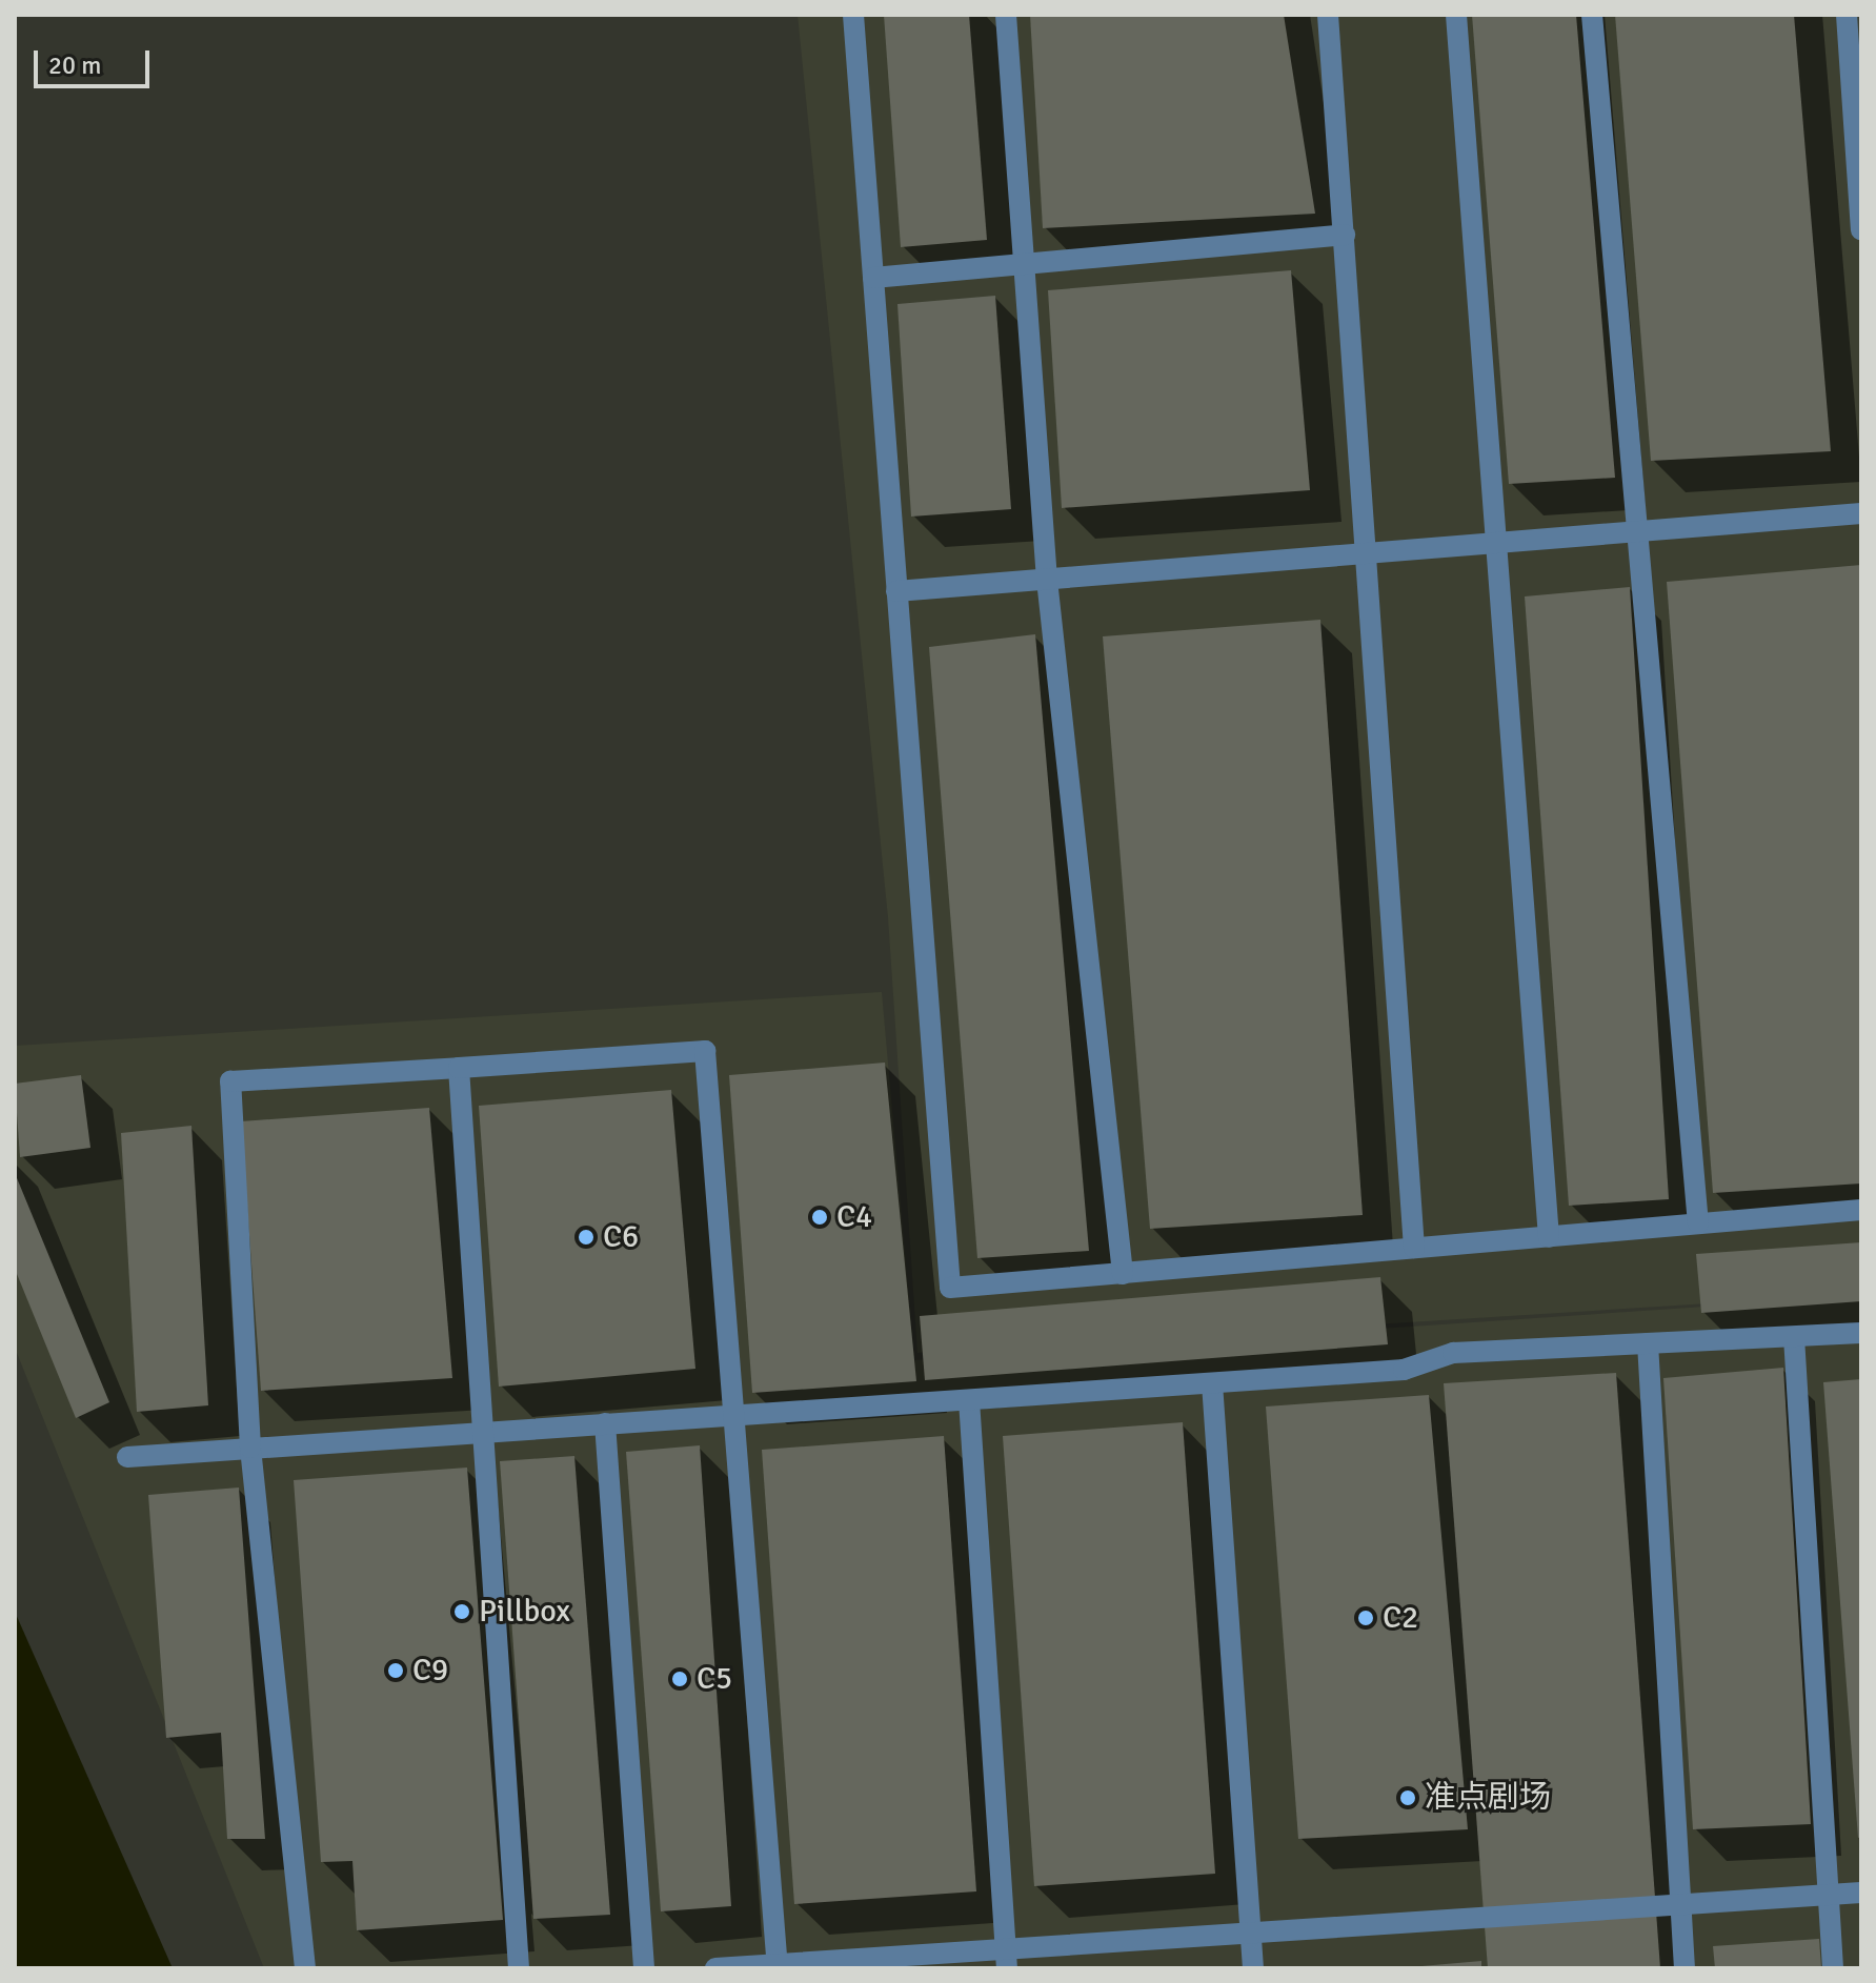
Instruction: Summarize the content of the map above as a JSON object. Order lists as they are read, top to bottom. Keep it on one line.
{"places":["C4","C6","Pillbox","C2","C9","C5","准点剧场"],"scale_bar":"20 m"}
